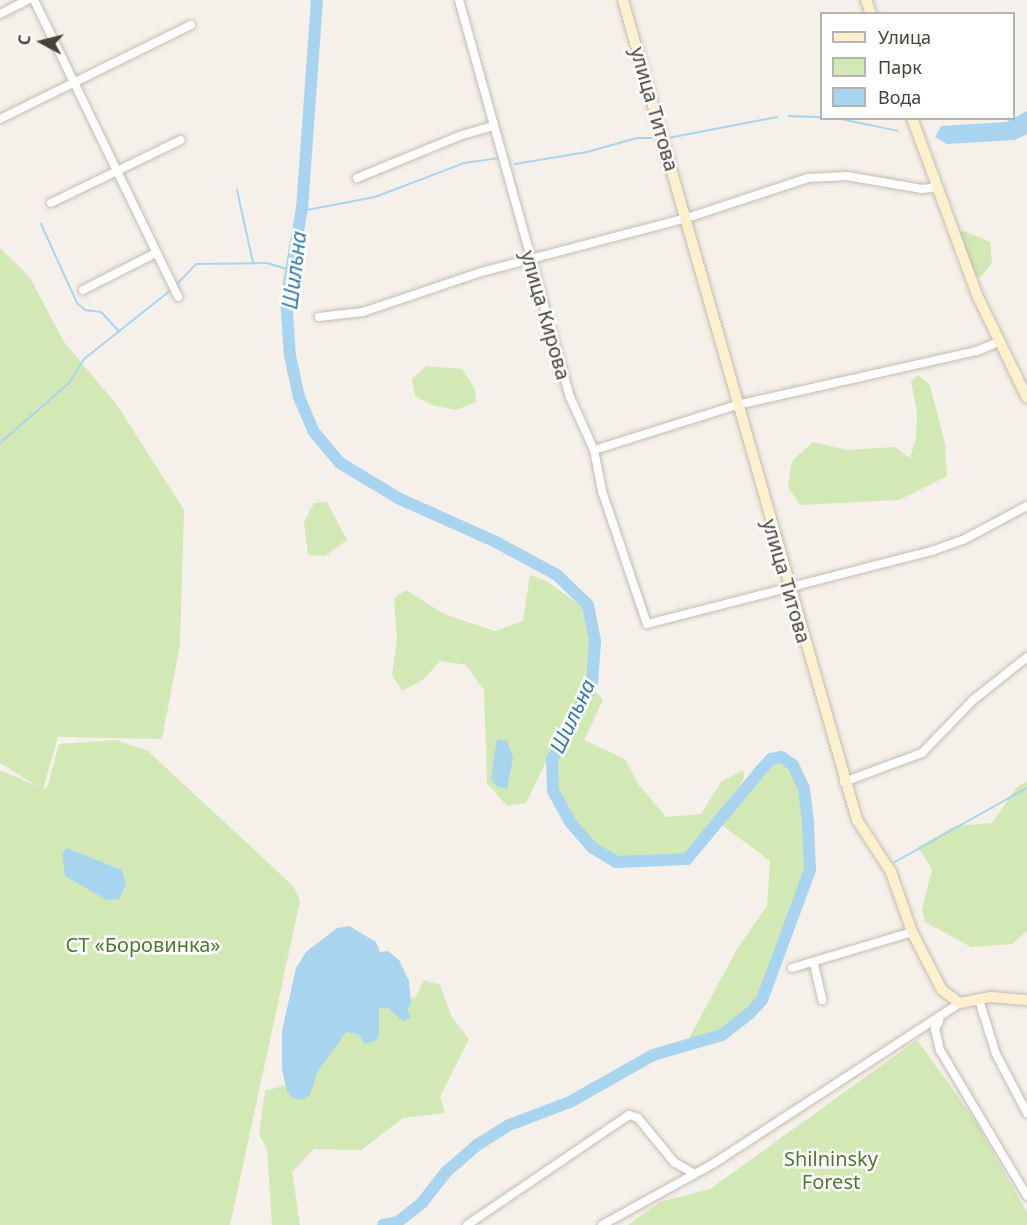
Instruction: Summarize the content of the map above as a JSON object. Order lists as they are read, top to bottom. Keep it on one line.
{"streets":{"street":["улица Титова","улица Кирова"]},"crossings":[["улица Титова","улица Кирова"]],"water":["Шильна"],"parks":["СТ «Боровинка»","Shilninsky Forest"],"legend":["Улица","Парк","Вода"],"north":"left"}
